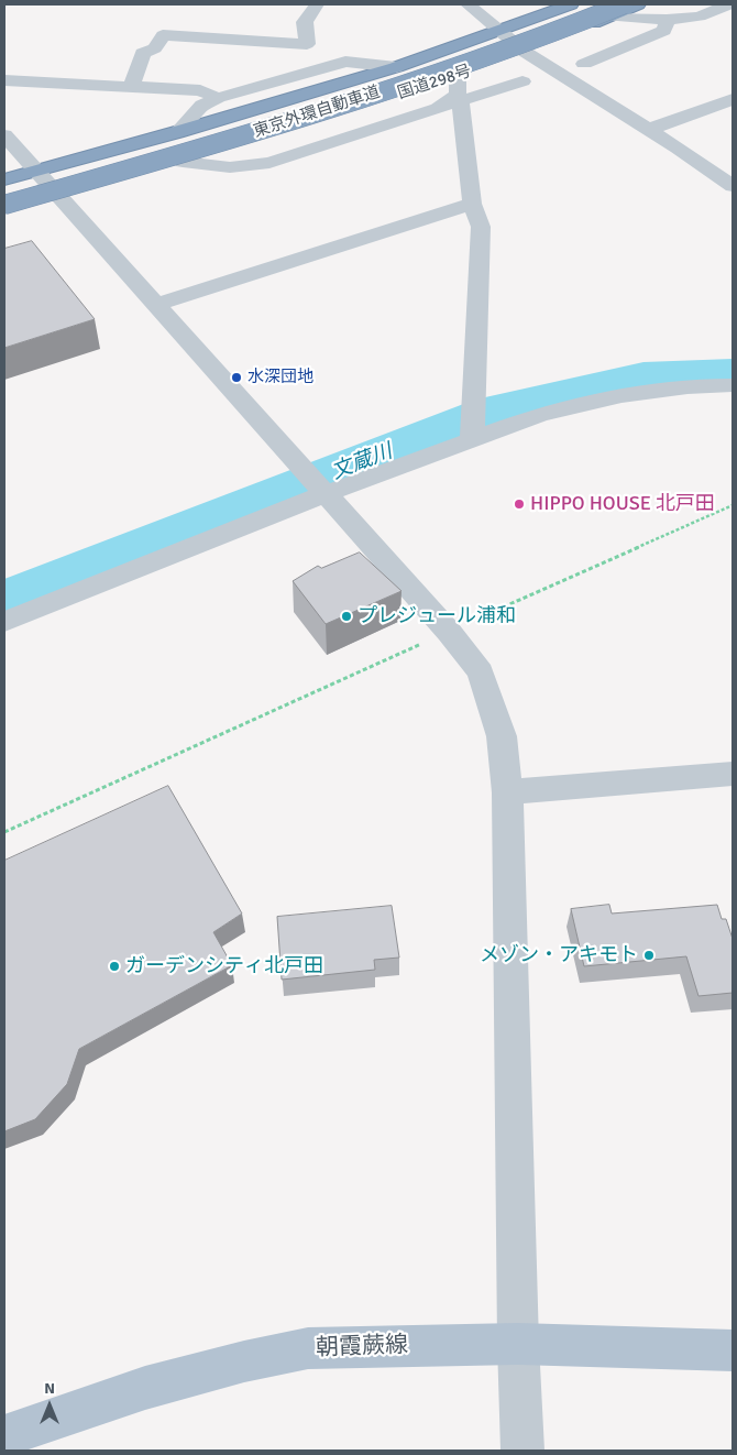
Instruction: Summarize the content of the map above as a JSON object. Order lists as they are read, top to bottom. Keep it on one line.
{"streets":{"highway":["国道298号","東京外環自動車道"],"main road":["朝霞蕨線"]},"water":["文蔵川"],"places":["水深団地","HIPPO HOUSE 北戸田","プレジュール浦和","メゾン・アキモト","ガーデンシティ北戸田"],"north":"top"}
